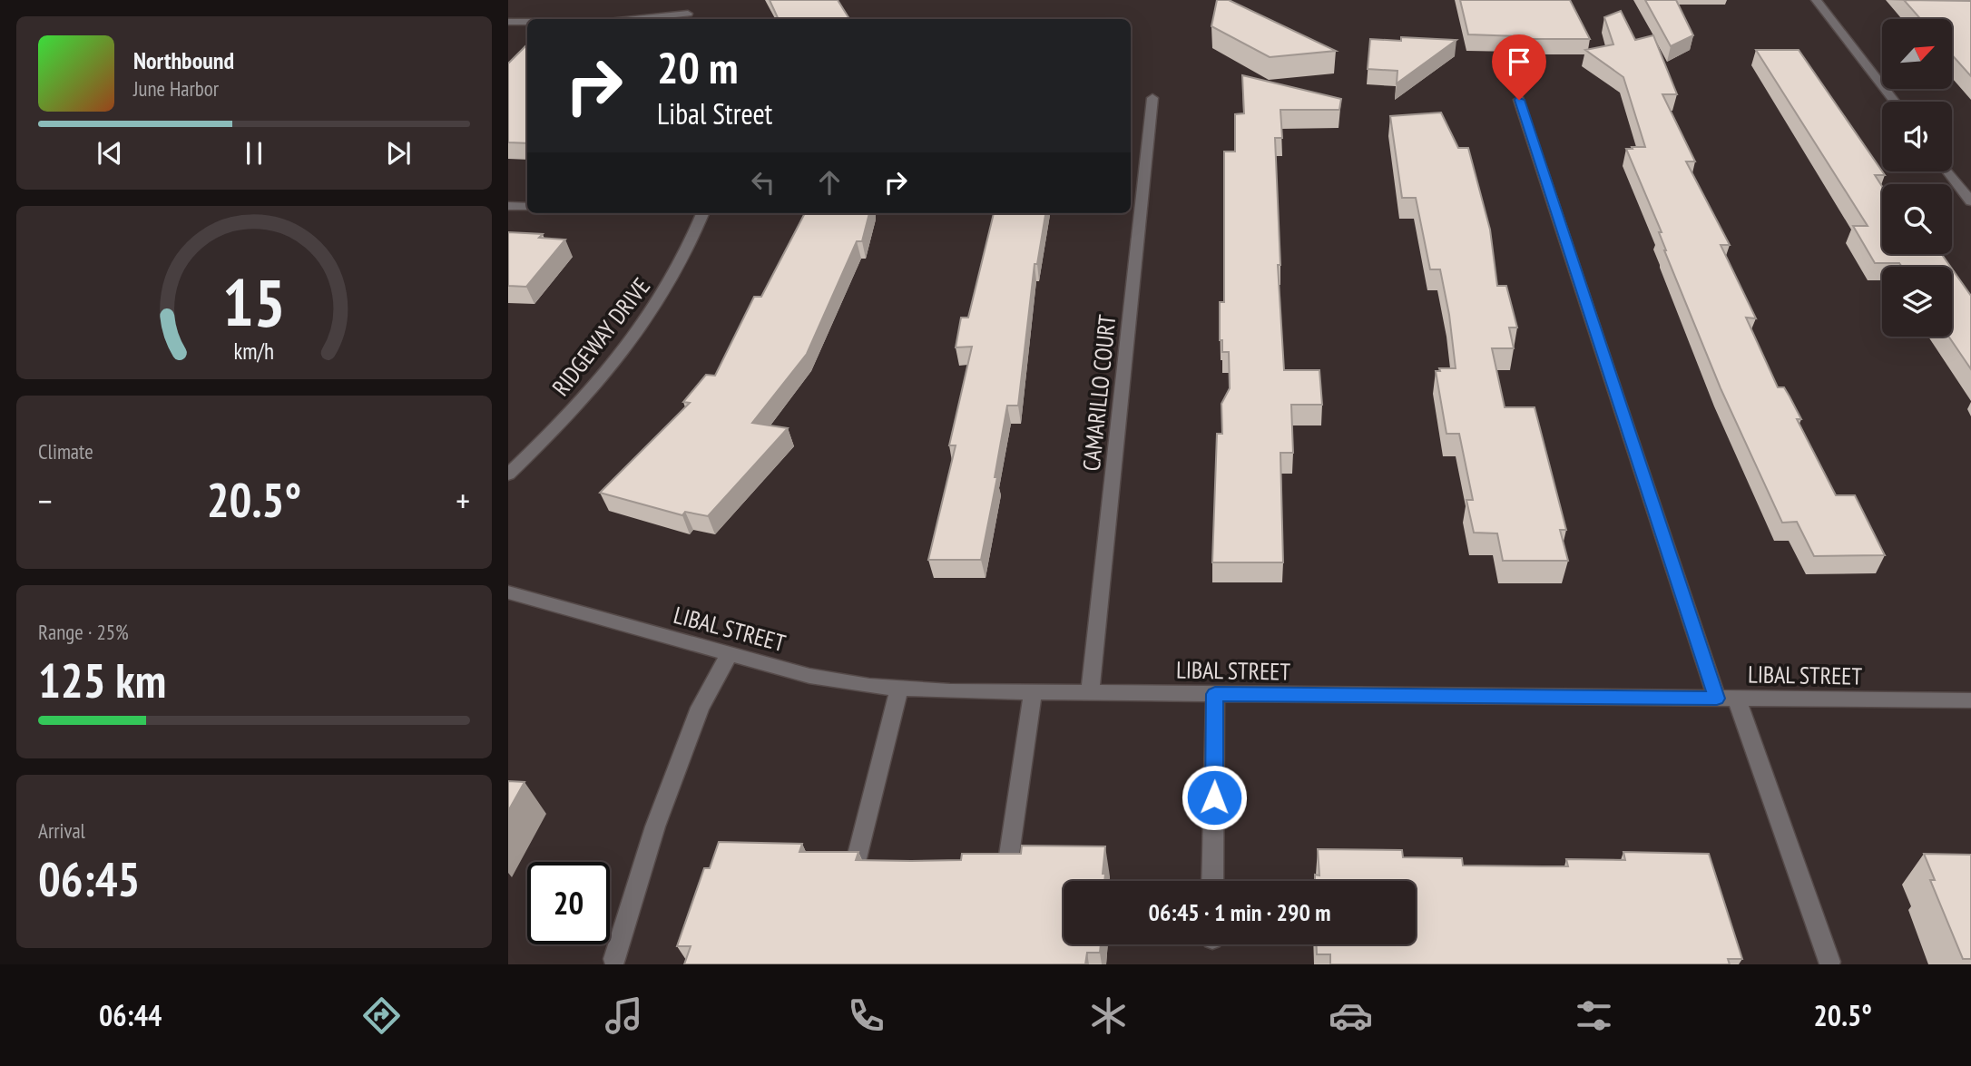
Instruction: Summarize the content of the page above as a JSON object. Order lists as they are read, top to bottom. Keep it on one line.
{"streets":{"street":["RIDGEWAY DRIVE","CAMARILLO COURT","LIBAL STREET"]},"crossings":[["CAMARILLO COURT","LIBAL STREET"]],"north":"top right","page":{"turn":["20 m","Libal Street"],"song":["Northbound","June Harbor"],"tile":["Climate",["Range · 25%","125 km"],["Arrival","06:45"]],"heat":["−","20.5°","+"],"limit":"20","trip":"06:45 · 1 min · 290 m","tabs":["06:44","20.5°"],"gauge":["15","km/h"]}}
